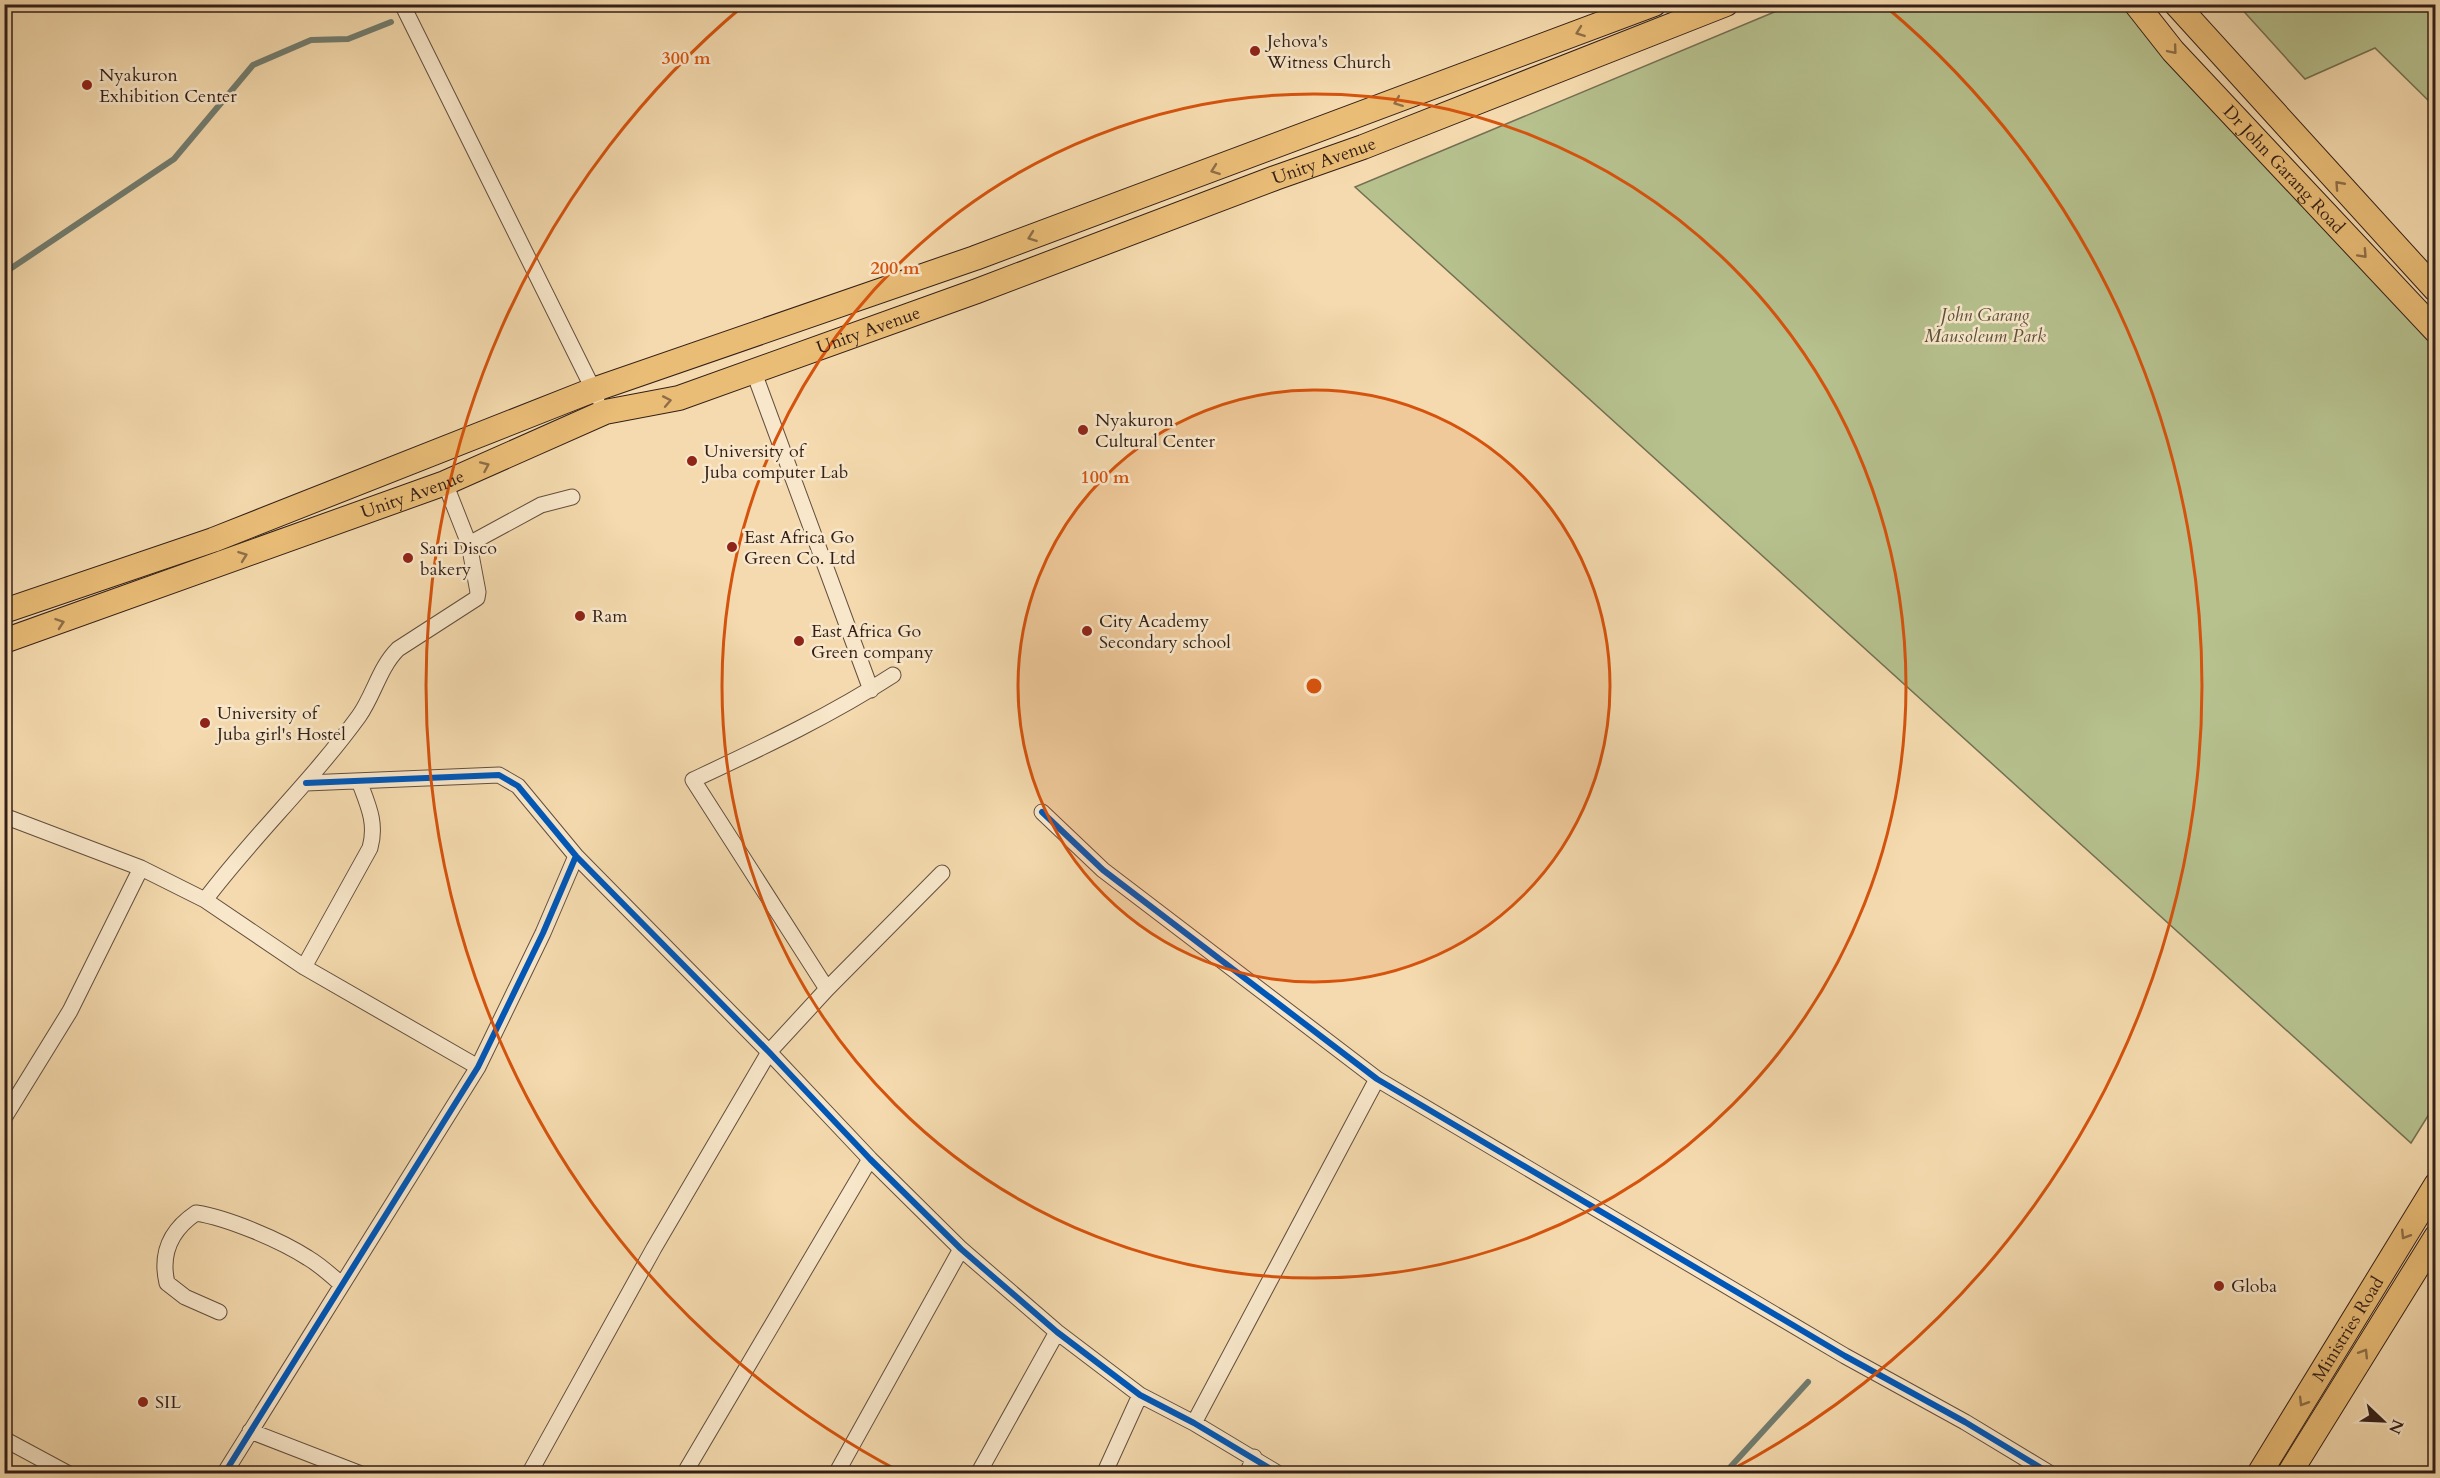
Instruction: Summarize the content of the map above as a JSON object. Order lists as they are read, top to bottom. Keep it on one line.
{"streets":{"main road":["Unity Avenue","Dr John Garang Road","Ministries Road"]},"parks":["John Garang Mausoleum Park"],"places":["Jehova's Witness Church","Nyakuron Exhibition Center","Nyakuron Cultural Center","University of Juba computer Lab","East Africa Go Green Co. Ltd","Sari Disco bakery","Ram","City Academy Secondary school","East Africa Go Green company","University of Juba girl's Hostel","Globa","SIL"],"north":"bottom right","rings":["300 m","200 m","100 m"]}
